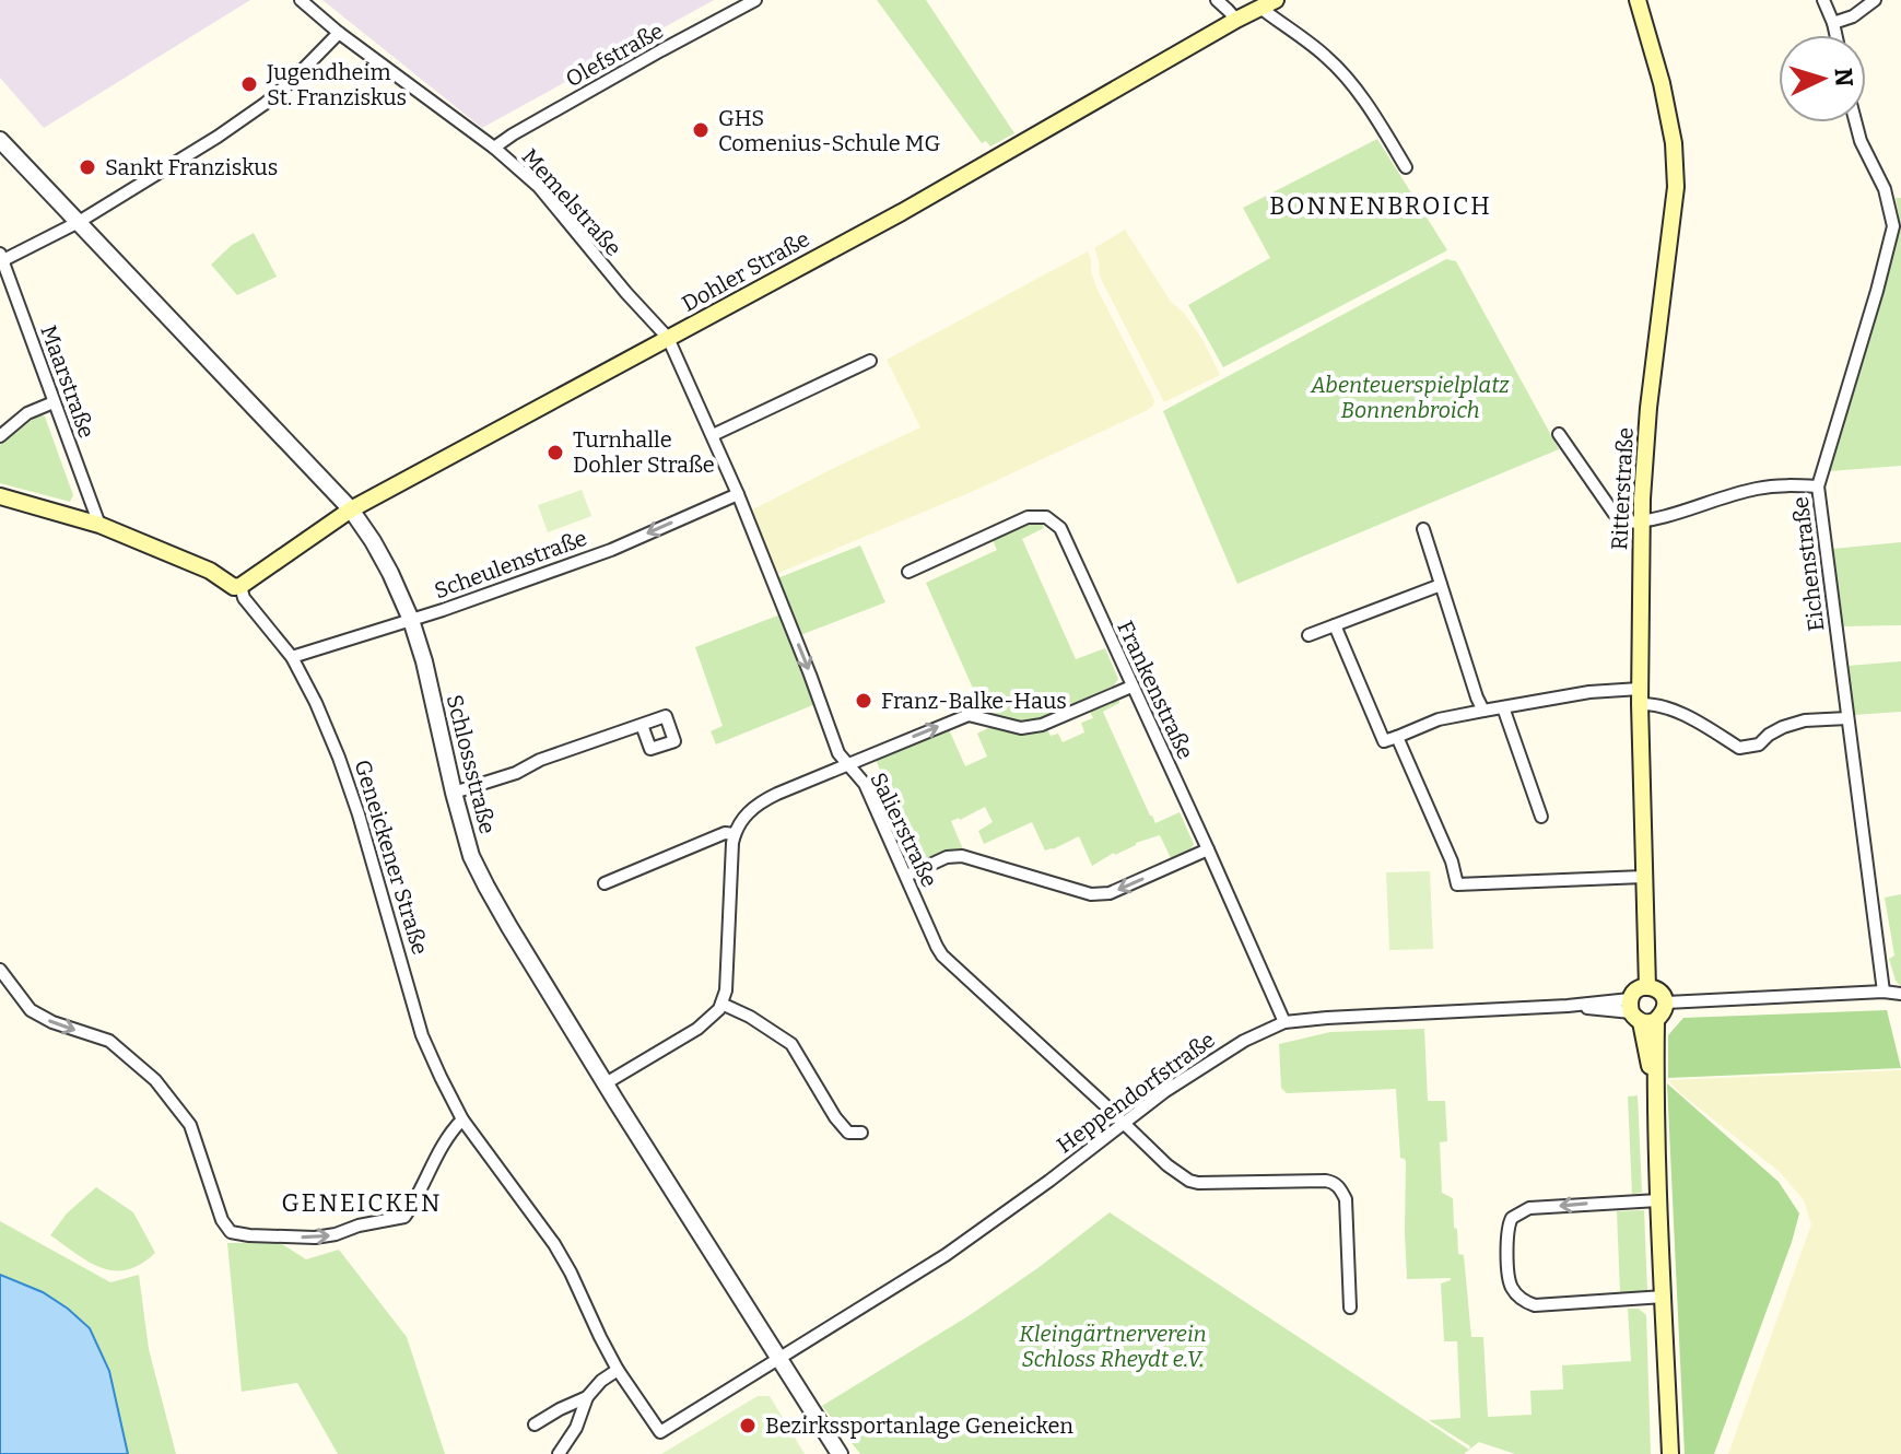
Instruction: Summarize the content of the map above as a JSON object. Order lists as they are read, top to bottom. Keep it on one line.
{"streets":{"main road":["Dohler Straße","Ritterstraße"],"street":["Olefstraße","Memelstraße","Maarstraße","Scheulenstraße","Eichenstraße","Frankenstraße","Schlossstraße","Salierstraße","Geneickener Straße","Heppendorfstraße"]},"crossings":[["Olefstraße","Memelstraße"],["Memelstraße","Dohler Straße"],["Memelstraße","Scheulenstraße"],["Memelstraße","Salierstraße"],["Dohler Straße","Schlossstraße"],["Dohler Straße","Geneickener Straße"],["Scheulenstraße","Schlossstraße"],["Scheulenstraße","Salierstraße"],["Scheulenstraße","Geneickener Straße"],["Frankenstraße","Heppendorfstraße"],["Schlossstraße","Geneickener Straße"],["Schlossstraße","Heppendorfstraße"],["Salierstraße","Heppendorfstraße"],["Geneickener Straße","Heppendorfstraße"]],"one_way":["Scheulenstraße"],"districts":["BONNENBROICH","GENEICKEN"],"parks":["Abenteuerspielplatz Bonnenbroich","Kleingärtnerverein Schloss Rheydt e.V."],"places":["Jugendheim St. Franziskus","GHS Comenius-Schule MG","Sankt Franziskus","Turnhalle Dohler Straße","Franz-Balke-Haus","Bezirkssportanlage Geneicken"],"north":"right"}
